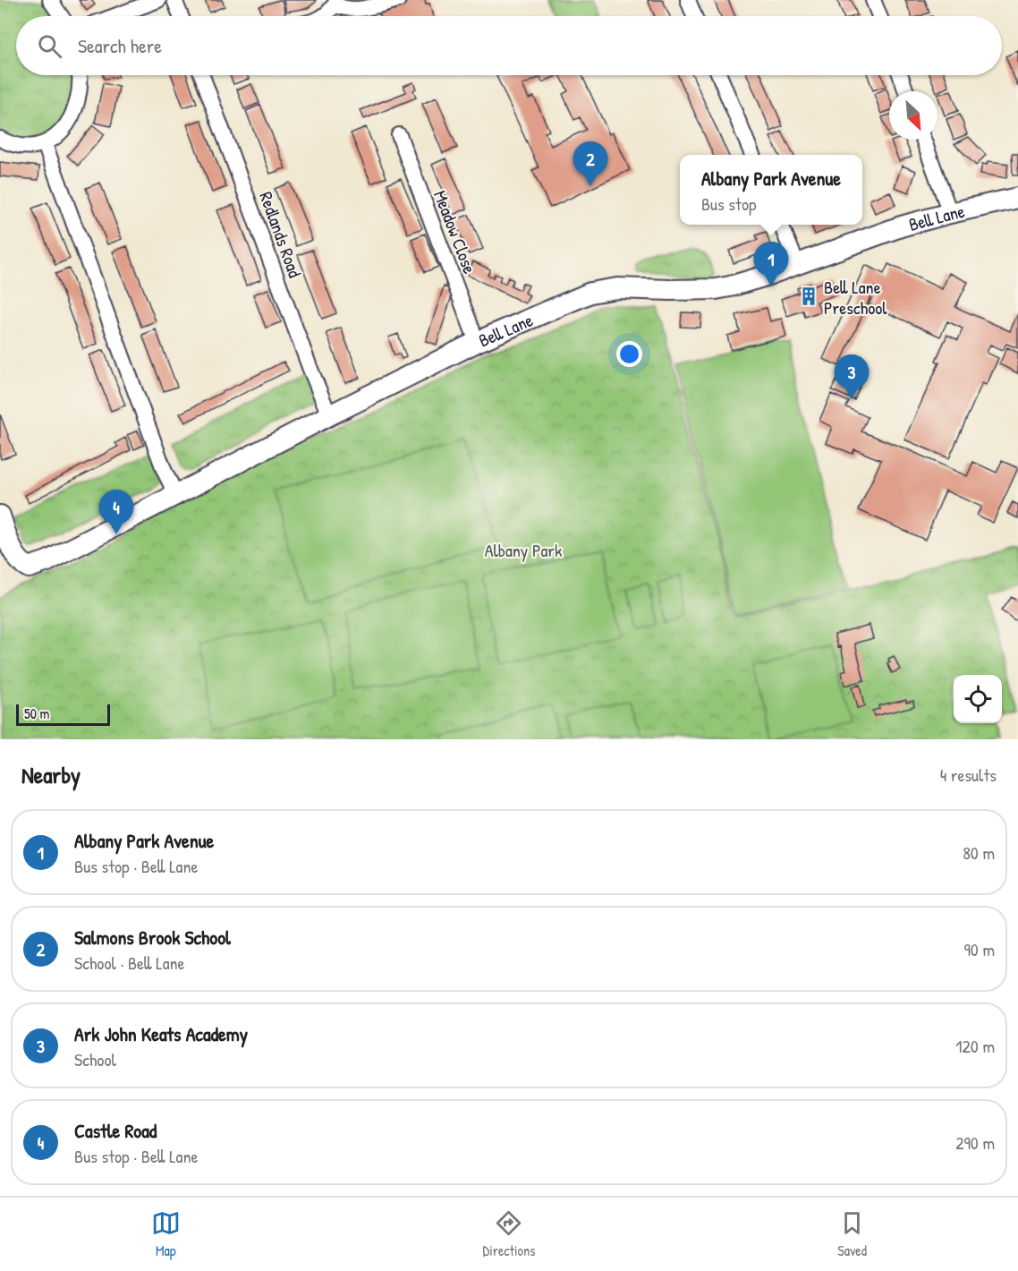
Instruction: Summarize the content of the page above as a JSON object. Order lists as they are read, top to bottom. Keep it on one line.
{"streets":{"street":["Bell Lane","Meadow Close","Redlands Road"]},"crossings":[["Bell Lane","Meadow Close"],["Bell Lane","Redlands Road"]],"parks":["Albany Park"],"places":{"building":["Bell Lane Preschool"]},"scale_bar":"50 m","north":"bottom right","page":{"search":"Search here","pins":["2","1","3","4"],"popup":["Albany Park Avenue","Bus stop"],"scale":"50 m","heading":["Nearby","4 results"],"list":[{"mark":"1","name":"Albany Park Avenue","note":"Bus stop · Bell Lane","value":"80 m"},{"mark":"2","name":"Salmons Brook School","note":"School · Bell Lane","value":"90 m"},{"mark":"3","name":"Ark John Keats Academy","note":"School","value":"120 m"},{"mark":"4","name":"Castle Road","note":"Bus stop · Bell Lane","value":"290 m"}],"nav":["Map","Directions","Saved"]}}
